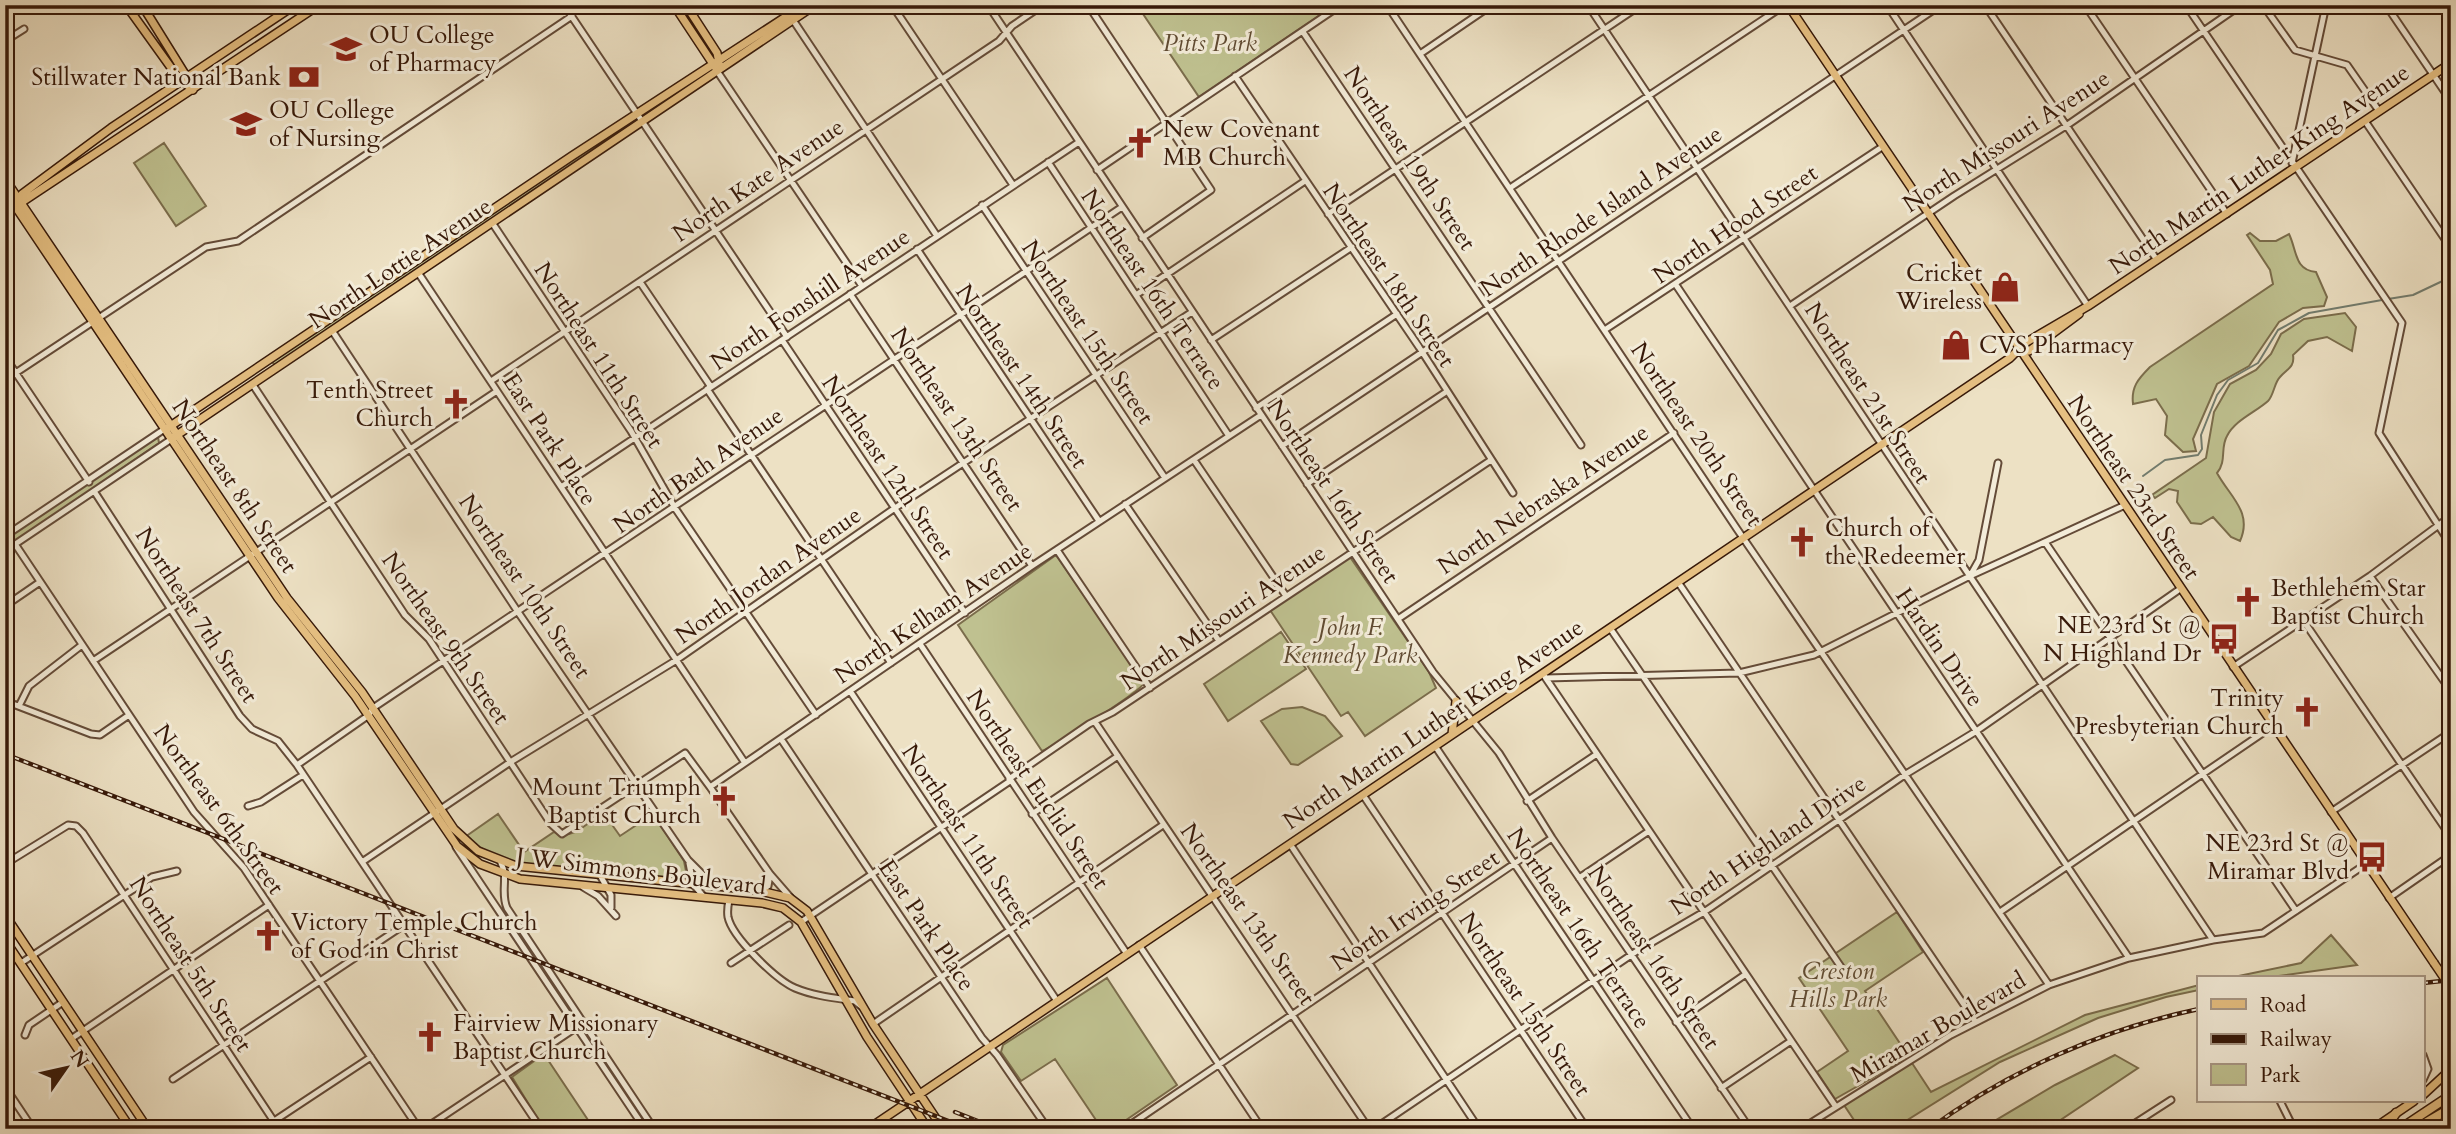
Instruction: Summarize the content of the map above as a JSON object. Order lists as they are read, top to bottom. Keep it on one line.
{"streets":{"main road":["North Martin Luther King Avenue","North Lottie Avenue","Northeast 8th Street","Northeast 23rd Street","J W Simmons Boulevard"],"street":["North Missouri Avenue","Northeast 19th Street","North Kate Avenue","North Rhode Island Avenue","North Hood Street","Northeast 18th Street","Northeast 16th Terrace","North Fonshill Avenue","Northeast 15th Street","Northeast 11th Street","Northeast 14th Street","Northeast 21st Street","Northeast 13th Street","Northeast 20th Street","East Park Place","Northeast 12th Street","North Bath Avenue","Northeast 16th Street","North Nebraska Avenue","North Jordan Avenue","Northeast 10th Street","North Kelham Avenue","Northeast 7th Street","Northeast 9th Street","Hardin Drive","Northeast Euclid Street","Northeast 6th Street","North Highland Drive","North Irving Street","Northeast 5th Street","Miramar Boulevard"]},"crossings":[["North Missouri Avenue","Northeast 18th Street"],["North Missouri Avenue","Northeast 11th Street"],["North Missouri Avenue","Northeast 21st Street"],["North Missouri Avenue","Northeast 13th Street"],["North Missouri Avenue","East Park Place"],["North Missouri Avenue","Northeast 23rd Street"],["North Missouri Avenue","Northeast 16th Street"],["North Missouri Avenue","Northeast Euclid Street"],["North Missouri Avenue","J W Simmons Boulevard"],["Northeast 19th Street","North Rhode Island Avenue"],["North Martin Luther King Avenue","Northeast 16th Terrace"],["North Martin Luther King Avenue","Northeast 15th Street"],["North Martin Luther King Avenue","Northeast 11th Street"],["North Martin Luther King Avenue","Northeast 21st Street"],["North Martin Luther King Avenue","Northeast 13th Street"],["North Martin Luther King Avenue","Northeast 20th Street"],["North Martin Luther King Avenue","East Park Place"],["North Martin Luther King Avenue","Northeast 23rd Street"],["North Martin Luther King Avenue","Northeast 16th Street"],["North Martin Luther King Avenue","Hardin Drive"],["North Martin Luther King Avenue","Northeast Euclid Street"],["North Kate Avenue","Northeast 11th Street"],["North Kate Avenue","East Park Place"],["North Kate Avenue","Northeast 12th Street"],["North Kate Avenue","Northeast 16th Street"],["North Rhode Island Avenue","Northeast 18th Street"],["North Rhode Island Avenue","Northeast 21st Street"],["North Rhode Island Avenue","Northeast 20th Street"],["North Rhode Island Avenue","Northeast 23rd Street"],["North Rhode Island Avenue","Northeast 16th Street"],["North Hood Street","Northeast 21st Street"],["North Hood Street","Northeast 20th Street"],["North Hood Street","Northeast 23rd Street"],["North Hood Street","Hardin Drive"],["North Lottie Avenue","Northeast 11th Street"],["North Lottie Avenue","East Park Place"],["North Lottie Avenue","Northeast 12th Street"],["North Lottie Avenue","Northeast 8th Street"],["North Lottie Avenue","Northeast 10th Street"],["North Lottie Avenue","Northeast 7th Street"],["North Lottie Avenue","Northeast 9th Street"],["North Lottie Avenue","Northeast 6th Street"],["Northeast 18th Street","North Kelham Avenue"],["Northeast 16th Terrace","North Fonshill Avenue"],["Northeast 16th Terrace","North Bath Avenue"],["Northeast 16th Terrace","North Jordan Avenue"],["Northeast 16th Terrace","North Kelham Avenue"],["Northeast 16th Terrace","North Highland Drive"],["Northeast 16th Terrace","North Irving Street"],["North Fonshill Avenue","Northeast 15th Street"],["North Fonshill Avenue","Northeast 11th Street"],["North Fonshill Avenue","Northeast 14th Street"],["North Fonshill Avenue","Northeast 13th Street"],["North Fonshill Avenue","East Park Place"],["North Fonshill Avenue","Northeast 12th Street"],["North Fonshill Avenue","Northeast 16th Street"],["Northeast 15th Street","North Bath Avenue"],["Northeast 15th Street","North Jordan Avenue"],["Northeast 15th Street","North Kelham Avenue"],["Northeast 15th Street","North Highland Drive"],["Northeast 15th Street","North Irving Street"],["Northeast 11th Street","North Bath Avenue"],["Northeast 11th Street","North Jordan Avenue"],["Northeast 11th Street","North Kelham Avenue"],["Northeast 14th Street","North Bath Avenue"],["Northeast 14th Street","North Jordan Avenue"],["Northeast 14th Street","North Kelham Avenue"],["Northeast 21st Street","North Highland Drive"],["Northeast 21st Street","Miramar Boulevard"],["Northeast 13th Street","North Bath Avenue"],["Northeast 13th Street","North Jordan Avenue"],["Northeast 13th Street","North Kelham Avenue"],["Northeast 13th Street","North Highland Drive"],["Northeast 13th Street","North Irving Street"],["Northeast 20th Street","North Nebraska Avenue"],["Northeast 20th Street","North Highland Drive"],["Northeast 20th Street","Miramar Boulevard"],["East Park Place","North Bath Avenue"],["East Park Place","North Jordan Avenue"],["East Park Place","North Kelham Avenue"],["Northeast 12th Street","North Bath Avenue"],["Northeast 12th Street","North Jordan Avenue"],["Northeast 12th Street","North Kelham Avenue"],["North Bath Avenue","Northeast 8th Street"],["North Bath Avenue","Northeast 16th Street"],["North Bath Avenue","Northeast 10th Street"],["North Bath Avenue","Northeast 7th Street"],["North Bath Avenue","Northeast 9th Street"],["Northeast 8th Street","North Jordan Avenue"],["Northeast 8th Street","J W Simmons Boulevard"],["Northeast 23rd Street","North Highland Drive"],["Northeast 23rd Street","Miramar Boulevard"],["Northeast 16th Street","North Nebraska Avenue"],["Northeast 16th Street","North Jordan Avenue"],["Northeast 16th Street","North Kelham Avenue"],["Northeast 16th Street","North Highland Drive"],["Northeast 16th Street","North Irving Street"],["North Jordan Avenue","Northeast 10th Street"],["North Jordan Avenue","Northeast 7th Street"],["North Jordan Avenue","Northeast 9th Street"],["North Jordan Avenue","J W Simmons Boulevard"],["Northeast 10th Street","Northeast 9th Street"],["Northeast 10th Street","J W Simmons Boulevard"],["North Kelham Avenue","Northeast Euclid Street"],["Hardin Drive","North Highland Drive"],["Hardin Drive","Miramar Boulevard"]],"parks":["Pitts Park","John F. Kennedy Park","Creston Hills Park"],"places":{"school or university":["OU College of Pharmacy","OU College of Nursing"],"bank":["Stillwater National Bank"],"church":["New Covenant MB Church","Tenth Street Church","Church of the Redeemer","Bethlehem Star Baptist Church","Trinity Presbyterian Church","Mount Triumph Baptist Church","Victory Temple Church of God in Christ","Fairview Missionary Baptist Church"],"shop":["Cricket Wireless","CVS Pharmacy"],"bus stop":["NE 23rd St @ N Highland Dr","NE 23rd St @ Miramar Blvd"]},"legend":["Road","Railway","Park"],"north":"top right"}
